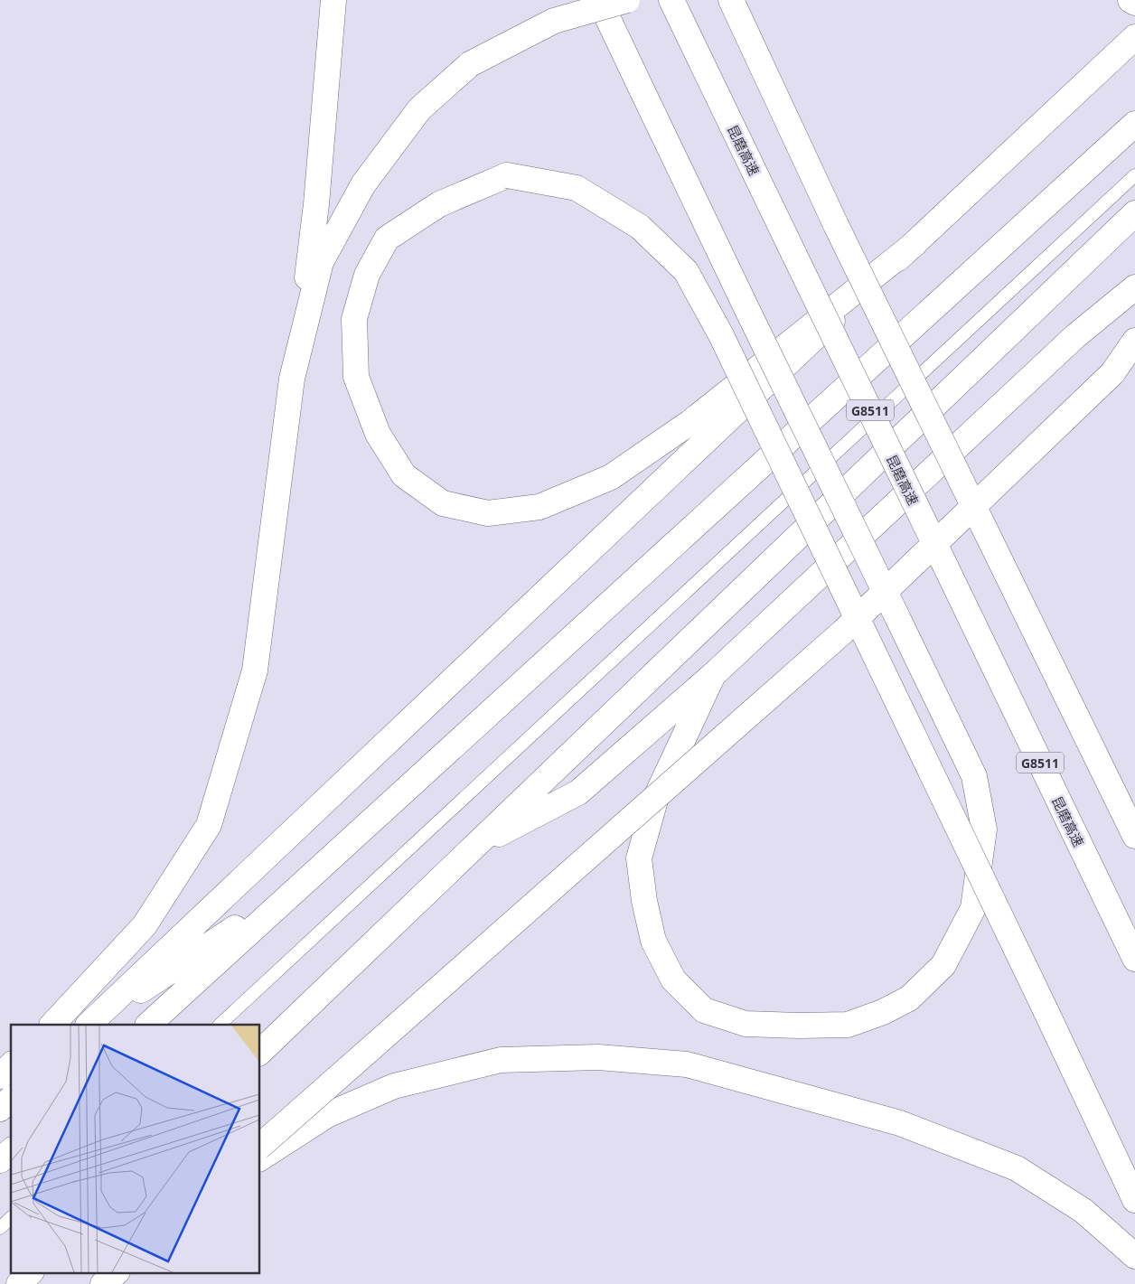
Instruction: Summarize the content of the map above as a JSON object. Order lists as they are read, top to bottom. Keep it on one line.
{"streets":{"main road":["昆磨高速","G8511"]}}
